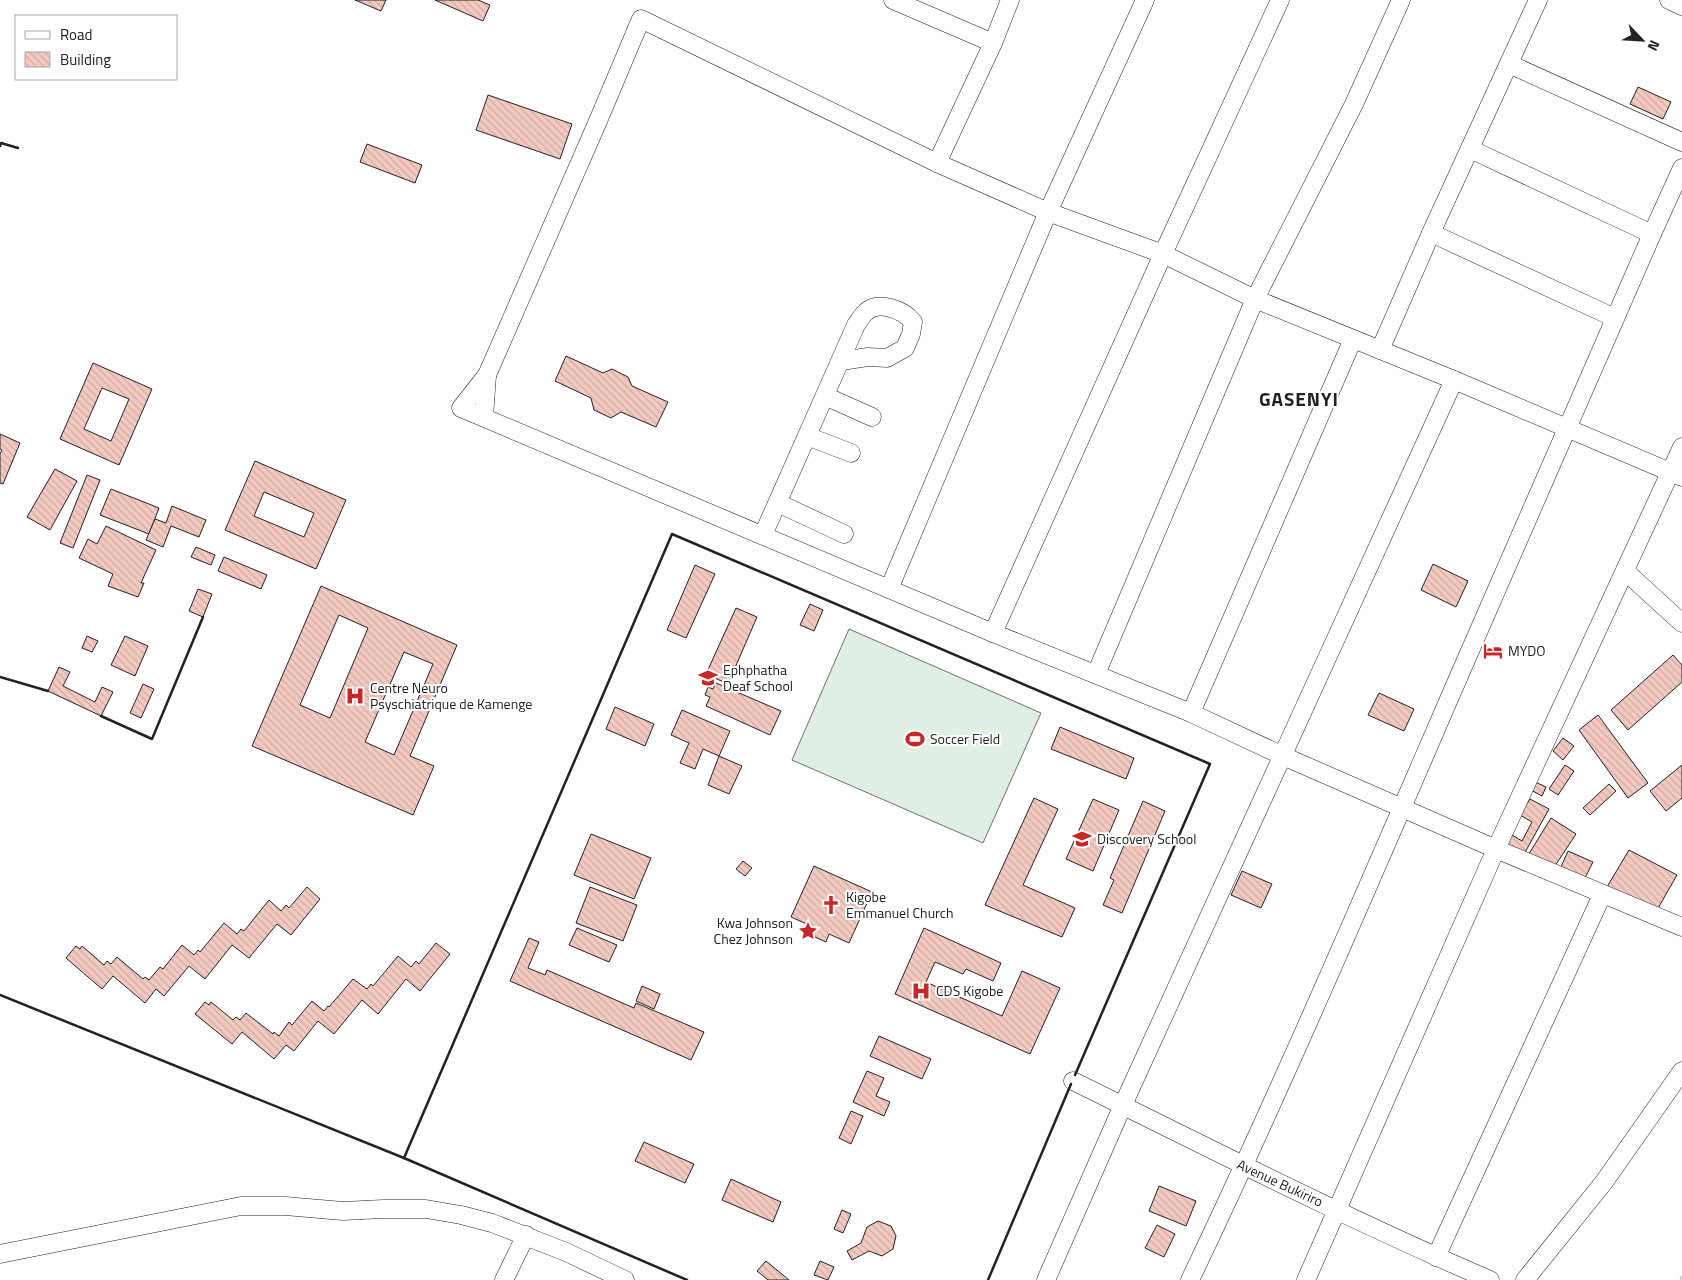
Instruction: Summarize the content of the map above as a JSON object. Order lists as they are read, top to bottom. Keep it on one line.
{"streets":{"street":["Avenue Bukiriro"]},"districts":["GASENYI"],"places":{"hotel":["MYDO"],"school or university":["Ephphatha Deaf School","Discovery School"],"hospital":["Centre Neuro Psyschiatrique de Kamenge","CDS Kigobe"],"sports":["Soccer Field"],"church":["Kigobe Emmanuel Church"],"place":["Kwa Johnson Chez Johnson"]},"legend":["Road","Building"],"north":"bottom right"}
